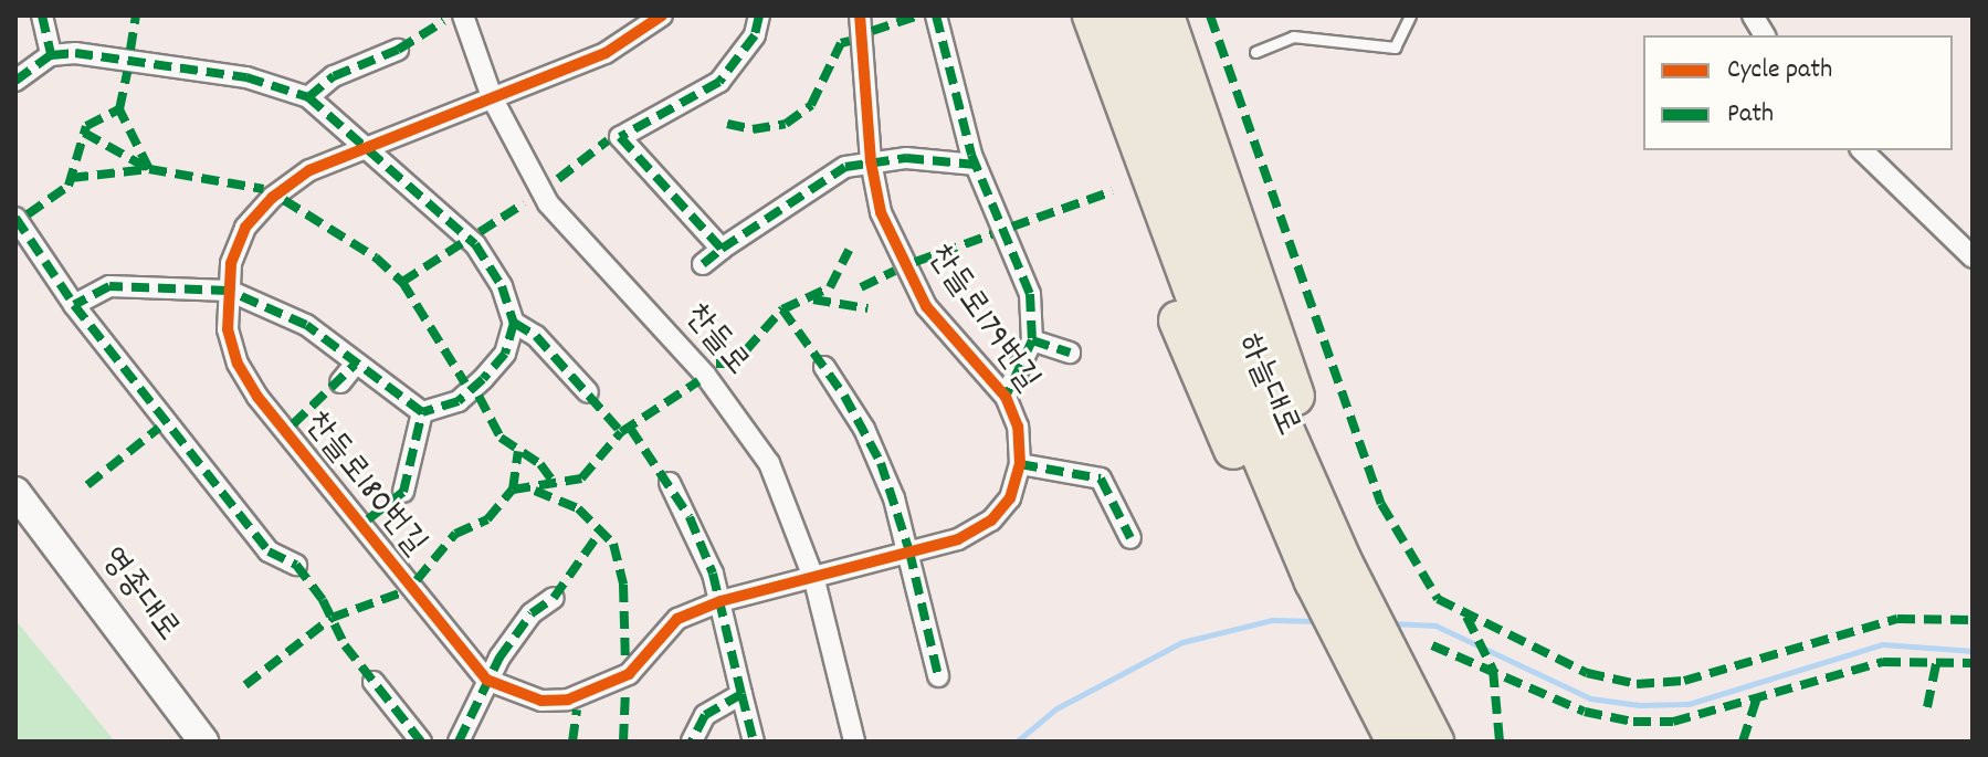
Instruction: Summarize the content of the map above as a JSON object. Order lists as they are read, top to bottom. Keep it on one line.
{"streets":{"highway":["하늘대로"],"street":["찬들로179번길","찬들로","찬들로180번길","영종대로"]},"crossings":[["찬들로179번길","찬들로"],["찬들로","찬들로180번길"]],"legend":["Cycle path","Path"]}
